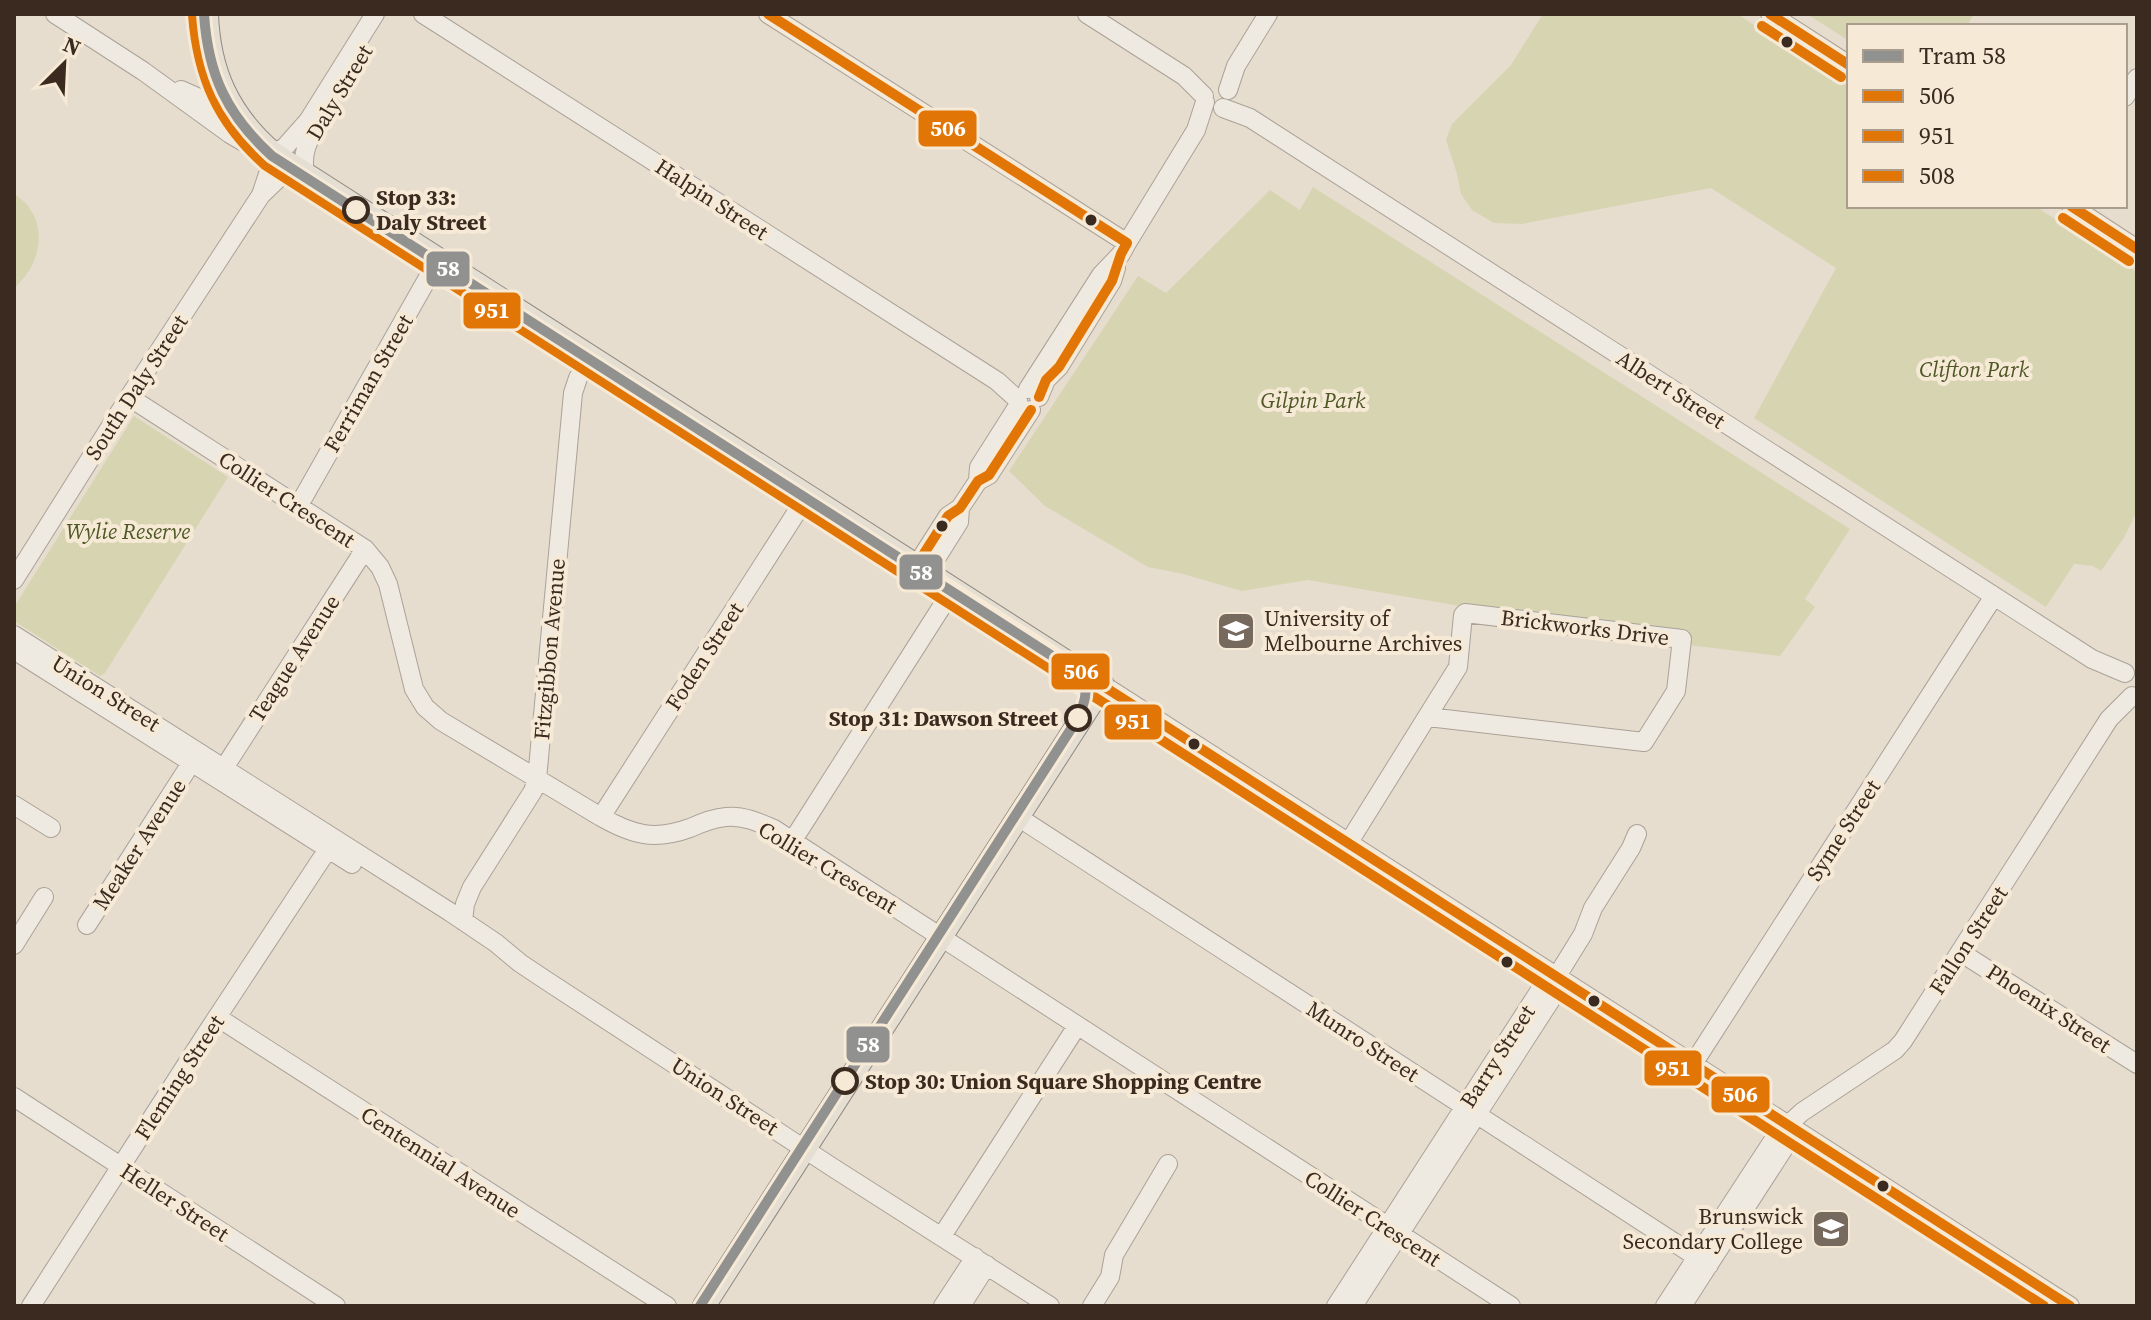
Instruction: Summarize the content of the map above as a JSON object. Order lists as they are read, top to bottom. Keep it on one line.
{"streets":{"street":["Daly Street","Halpin Street","Ferriman Street","South Daly Street","Albert Street","Collier Crescent","Brickworks Drive","Fitzgibbon Avenue","Foden Street","Teague Avenue","Union Street","Syme Street","Meaker Avenue","Fallon Street","Phoenix Street","Munro Street","Barry Street","Fleming Street","Centennial Avenue","Heller Street"]},"crossings":[["Daly Street","South Daly Street"],["Ferriman Street","Collier Crescent"],["South Daly Street","Collier Crescent"],["Albert Street","Syme Street"],["Albert Street","Fallon Street"],["Collier Crescent","Fitzgibbon Avenue"],["Collier Crescent","Foden Street"],["Collier Crescent","Teague Avenue"],["Collier Crescent","Barry Street"],["Fitzgibbon Avenue","Union Street"],["Teague Avenue","Union Street"],["Union Street","Meaker Avenue"],["Union Street","Fleming Street"],["Fallon Street","Phoenix Street"],["Fallon Street","Munro Street"],["Munro Street","Barry Street"],["Fleming Street","Centennial Avenue"],["Fleming Street","Heller Street"]],"parks":["Clifton Park","Gilpin Park","Wylie Reserve"],"places":{"other":["Stop 33: Daly Street","Stop 31: Dawson Street","Stop 30: Union Square Shopping Centre"],"school or university":["University of Melbourne Archives","Brunswick Secondary College"]},"lines":["tram line 58","transit line 506","transit line 508","transit line 951"],"legend":["Tram 58","506","951","508"],"north":"top right"}
